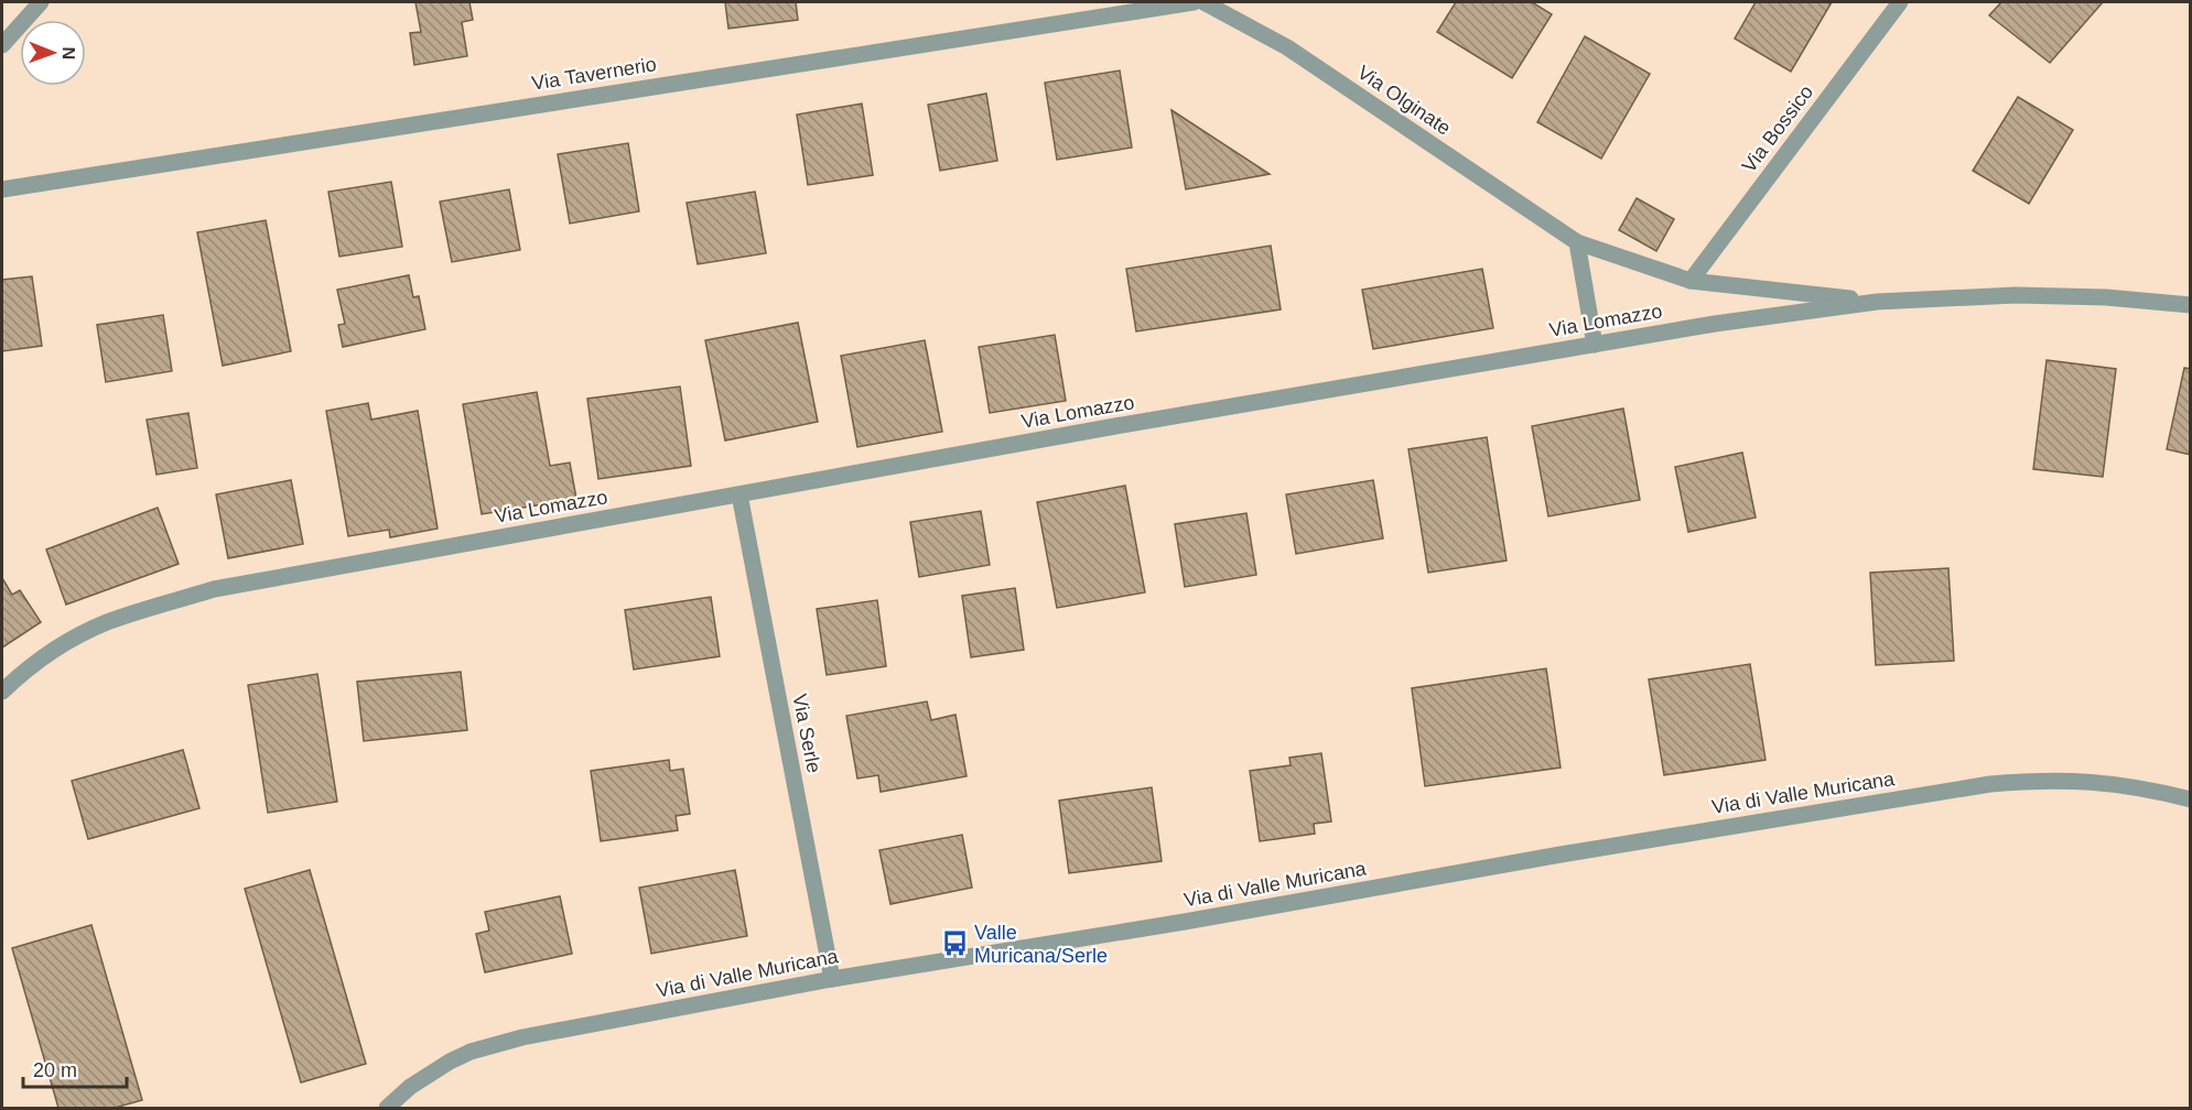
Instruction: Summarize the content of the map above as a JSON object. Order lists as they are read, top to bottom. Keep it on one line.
{"streets":{"street":["Via Tavernerio","Via Olginate","Via Bossico","Via Lomazzo","Via Serle","Via di Valle Muricana"]},"crossings":[["Via Olginate","Via Bossico"],["Via Olginate","Via Lomazzo"],["Via Lomazzo","Via Serle"],["Via Serle","Via di Valle Muricana"]],"places":{"bus stop":["Valle Muricana/Serle"]},"scale_bar":"20 m","north":"right"}
